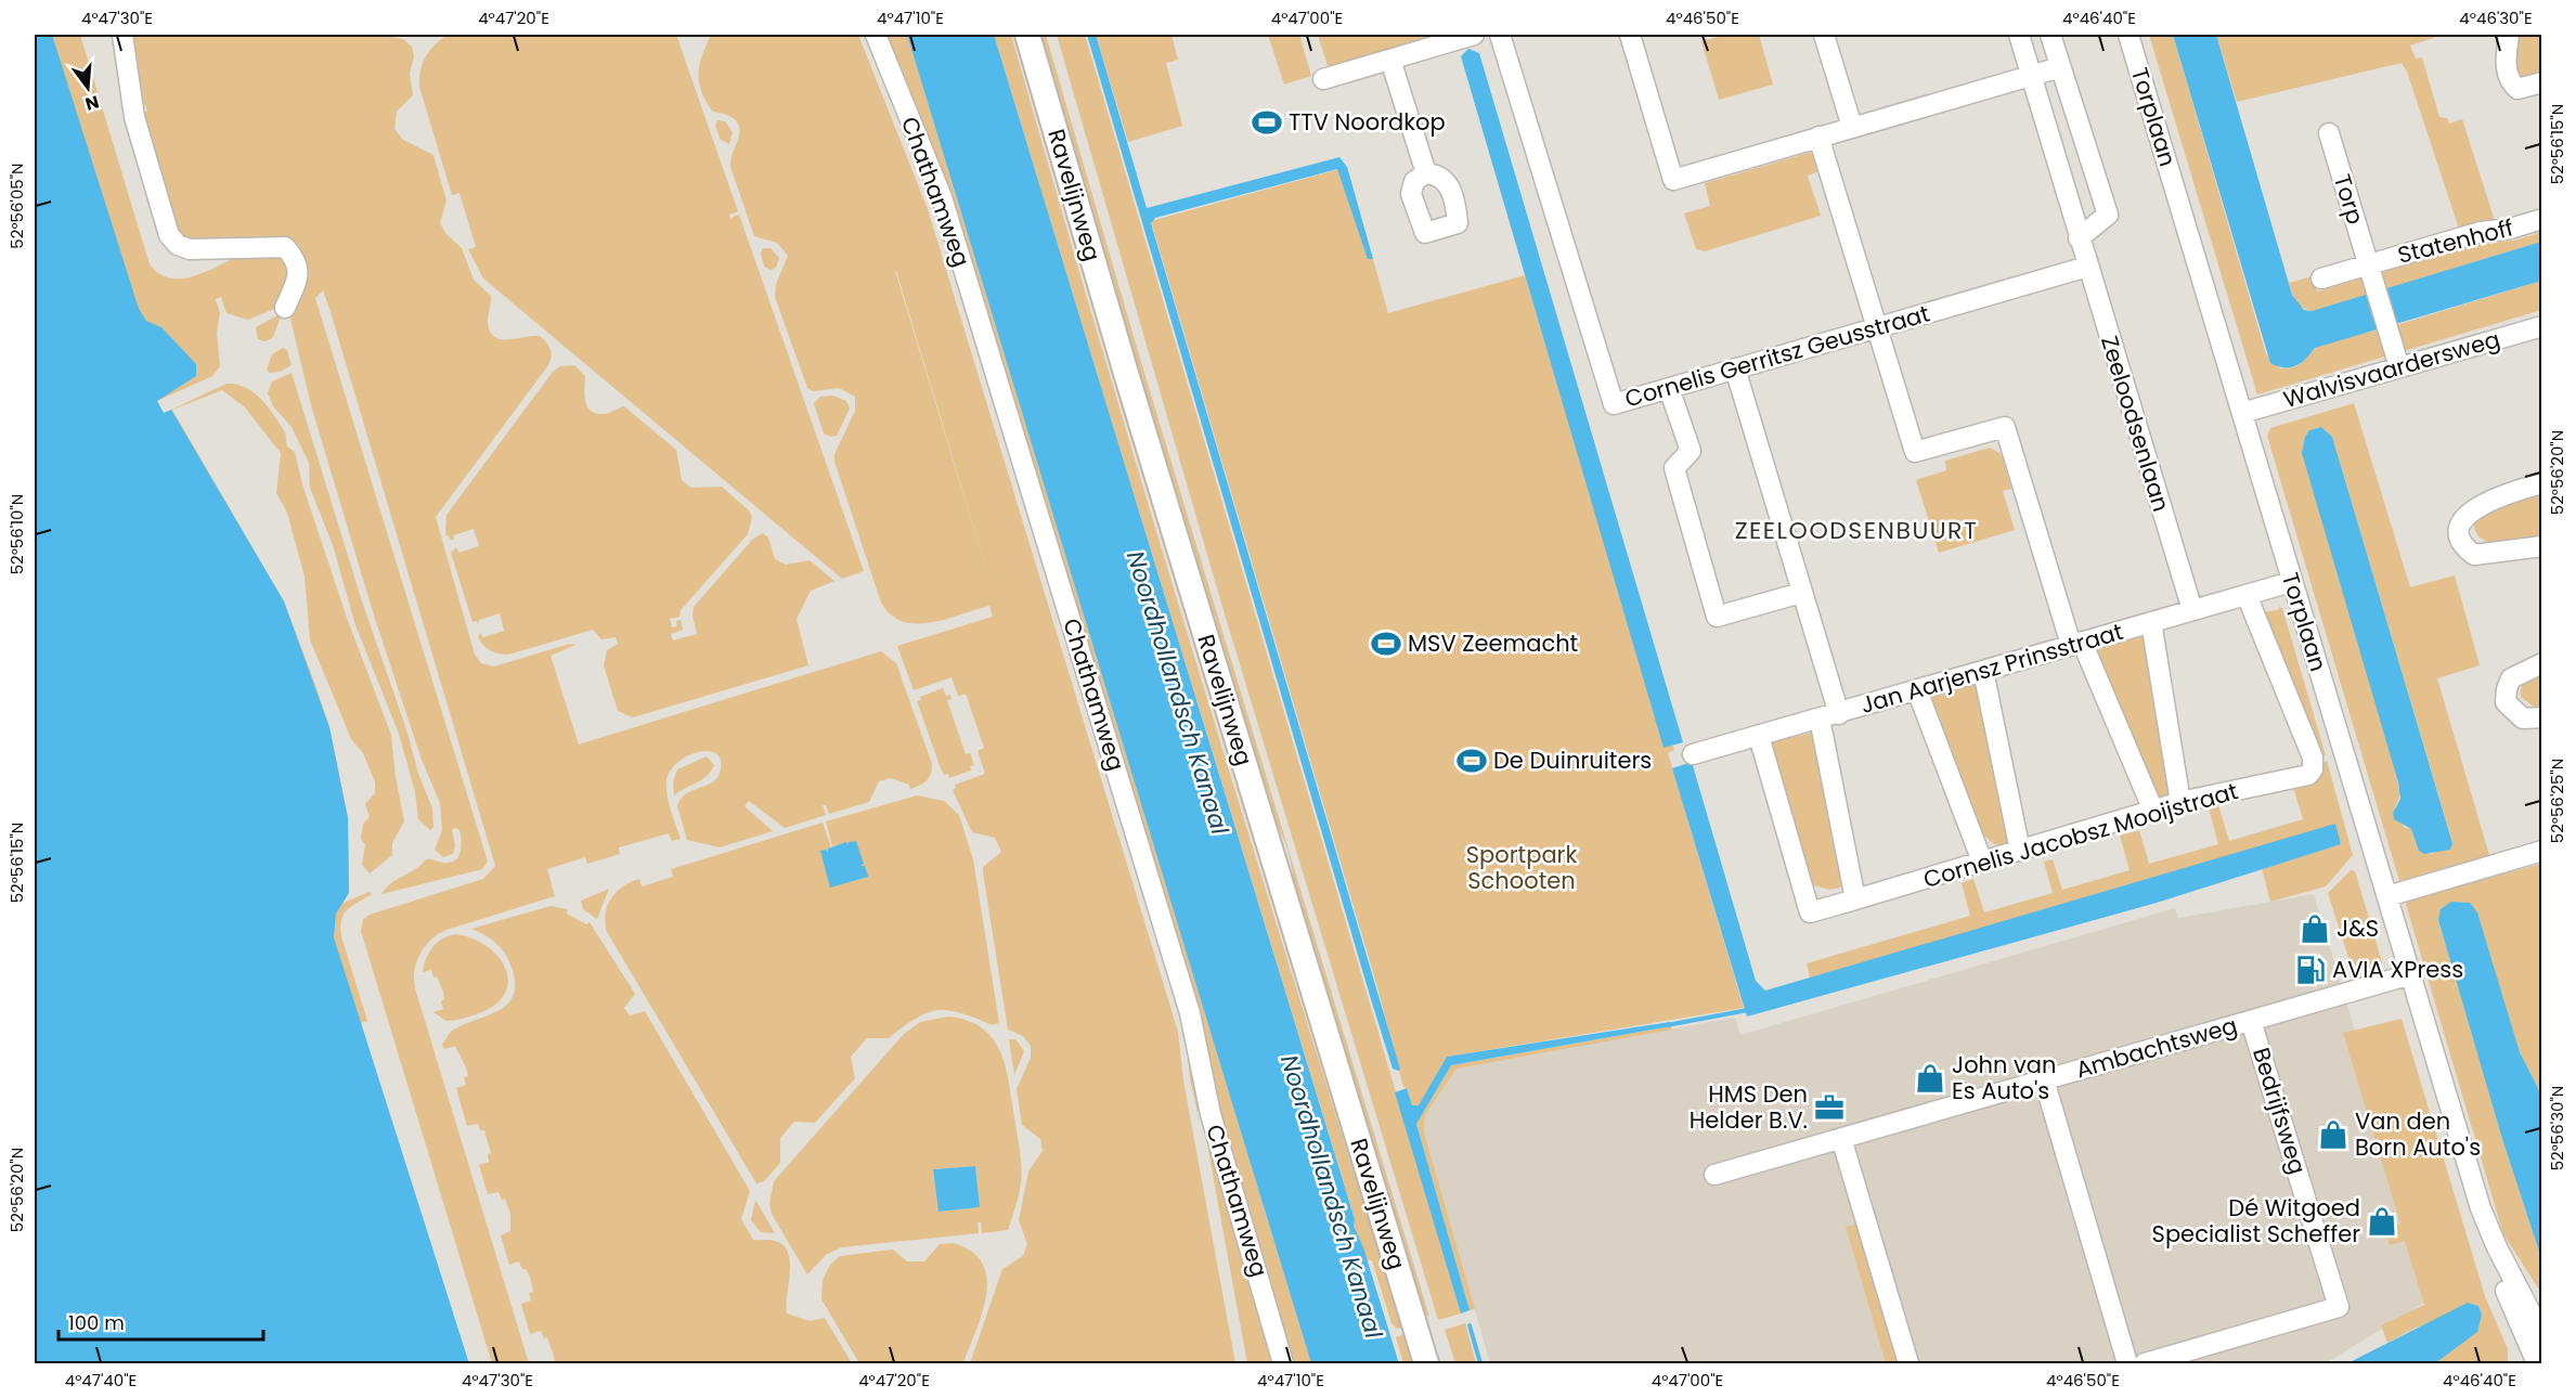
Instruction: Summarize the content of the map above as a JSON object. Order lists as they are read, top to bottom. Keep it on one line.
{"streets":{"main road":["Ravelijnweg"],"street":["Torplaan","Chathamweg","Torp","Statenhoff","Cornelis Gerritsz Geusstraat","Walvisvaardersweg","Zeeloodsenlaan","Jan Aarjensz Prinsstraat","Cornelis Jacobsz Mooijstraat","Ambachtsweg","Bedrijfsweg"]},"crossings":[["Torplaan","Walvisvaardersweg"],["Torplaan","Jan Aarjensz Prinsstraat"],["Torplaan","Ambachtsweg"],["Torp","Statenhoff"],["Torp","Walvisvaardersweg"],["Cornelis Gerritsz Geusstraat","Zeeloodsenlaan"],["Zeeloodsenlaan","Jan Aarjensz Prinsstraat"],["Jan Aarjensz Prinsstraat","Cornelis Jacobsz Mooijstraat"],["Ambachtsweg","Bedrijfsweg"]],"districts":["ZEELOODSENBUURT"],"water":["Noordhollandsch Kanaal"],"parks":["Sportpark Schooten"],"places":{"sports":["TTV Noordkop","MSV Zeemacht","De Duinruiters"],"shop":["J&S","John van Es Auto's","Van den Born Auto's","Dé Witgoed Specialist Scheffer"],"fuel station":["AVIA XPress"],"office":["HMS Den Helder B.V."]},"scale_bar":"100 m","north":"bottom","coordinates":["4°47'30\"E","4°47'20\"E","4°47'10\"E","4°47'00\"E","4°46'50\"E","4°46'40\"E","4°46'30\"E","52°56'15\"N","52°56'05\"N","52°56'20\"N","52°56'10\"N","52°56'25\"N","52°56'30\"N","4°47'40\"E"]}
